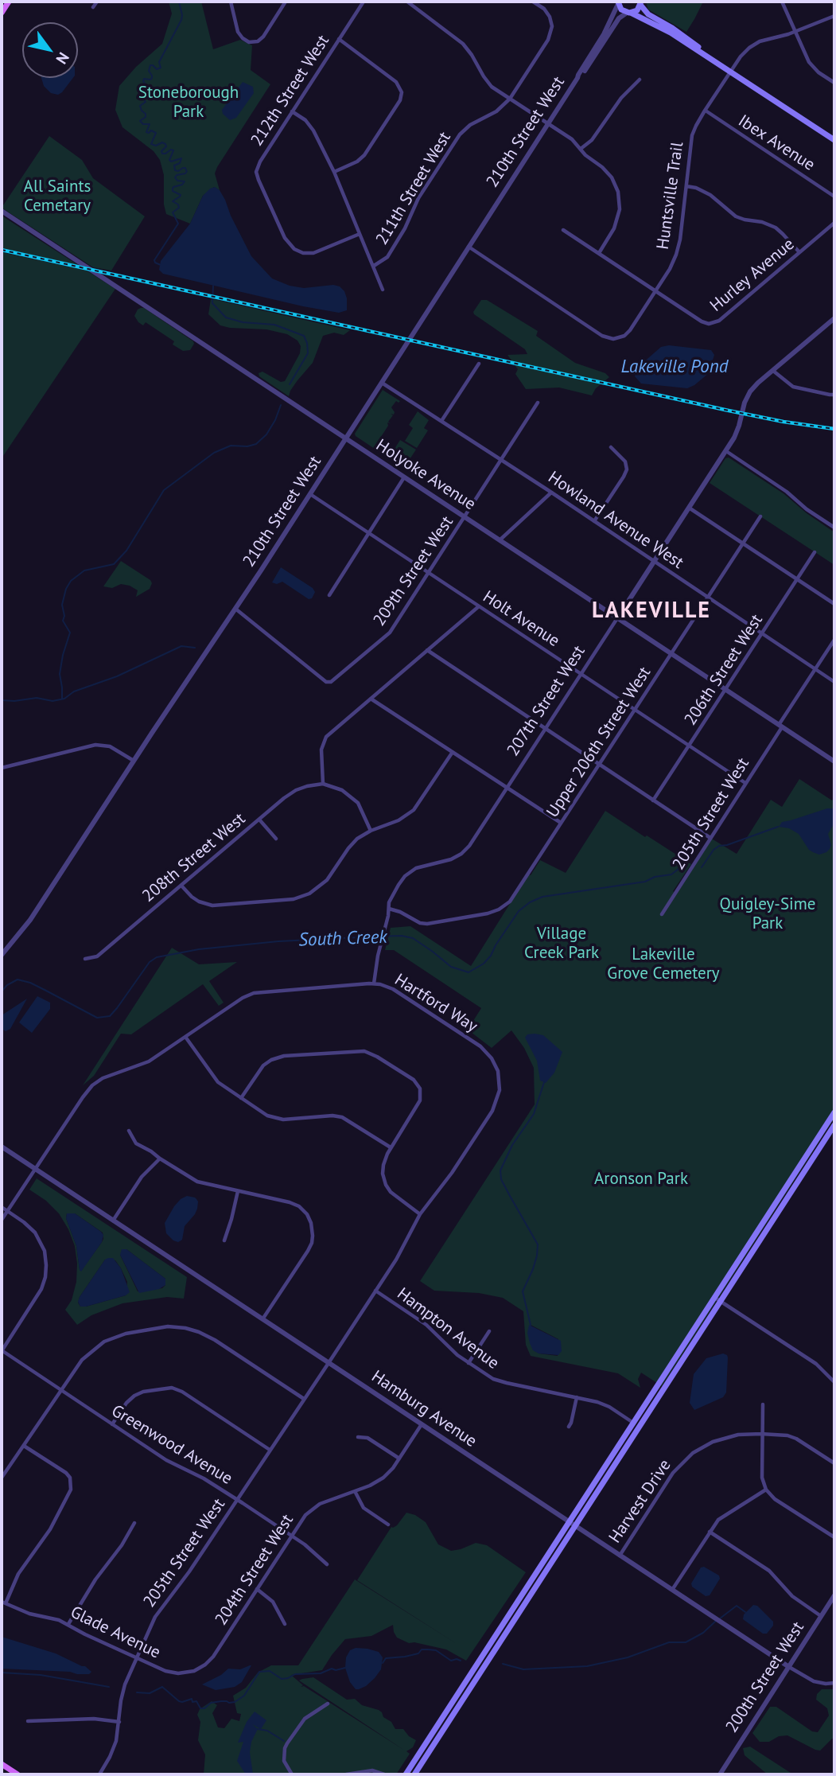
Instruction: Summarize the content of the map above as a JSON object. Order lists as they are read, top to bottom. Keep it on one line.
{"streets":{"street":["212th Street West","210th Street West","Ibex Avenue","211th Street West","Huntsville Trail","Hurley Avenue","Holyoke Avenue","Howland Avenue West","209th Street West","Holt Avenue","206th Street West","207th Street West","Upper 206th Street West","205th Street West","208th Street West","Hartford Way","Hampton Avenue","Hamburg Avenue","Greenwood Avenue","Harvest Drive","204th Street West","Glade Avenue","200th Street West"]},"crossings":[["210th Street West","Huntsville Trail"],["210th Street West","Holyoke Avenue"],["210th Street West","Howland Avenue West"],["210th Street West","209th Street West"],["210th Street West","Holt Avenue"],["Ibex Avenue","Huntsville Trail"],["Huntsville Trail","Hurley Avenue"],["Holyoke Avenue","209th Street West"],["Holyoke Avenue","206th Street West"],["Holyoke Avenue","207th Street West"],["Holyoke Avenue","Upper 206th Street West"],["Holyoke Avenue","205th Street West"],["Howland Avenue West","209th Street West"],["Howland Avenue West","206th Street West"],["Howland Avenue West","207th Street West"],["Howland Avenue West","Upper 206th Street West"],["Howland Avenue West","205th Street West"],["209th Street West","Holt Avenue"],["Holt Avenue","206th Street West"],["Holt Avenue","207th Street West"],["Holt Avenue","Upper 206th Street West"],["Holt Avenue","205th Street West"],["207th Street West","Upper 206th Street West"],["207th Street West","Hartford Way"],["205th Street West","Hartford Way"],["205th Street West","Hamburg Avenue"],["205th Street West","Greenwood Avenue"],["205th Street West","Glade Avenue"],["Hartford Way","Hampton Avenue"],["Hartford Way","Hamburg Avenue"],["Hamburg Avenue","Harvest Drive"],["Hamburg Avenue","204th Street West"],["Hamburg Avenue","200th Street West"],["Greenwood Avenue","204th Street West"],["204th Street West","Glade Avenue"]],"districts":["LAKEVILLE"],"water":["Lakeville Pond","South Creek"],"parks":["Stoneborough Park","All Saints Cemetary","Quigley-Sime Park","Village Creek Park","Lakeville Grove Cemetery","Aronson Park"],"north":"bottom right"}
